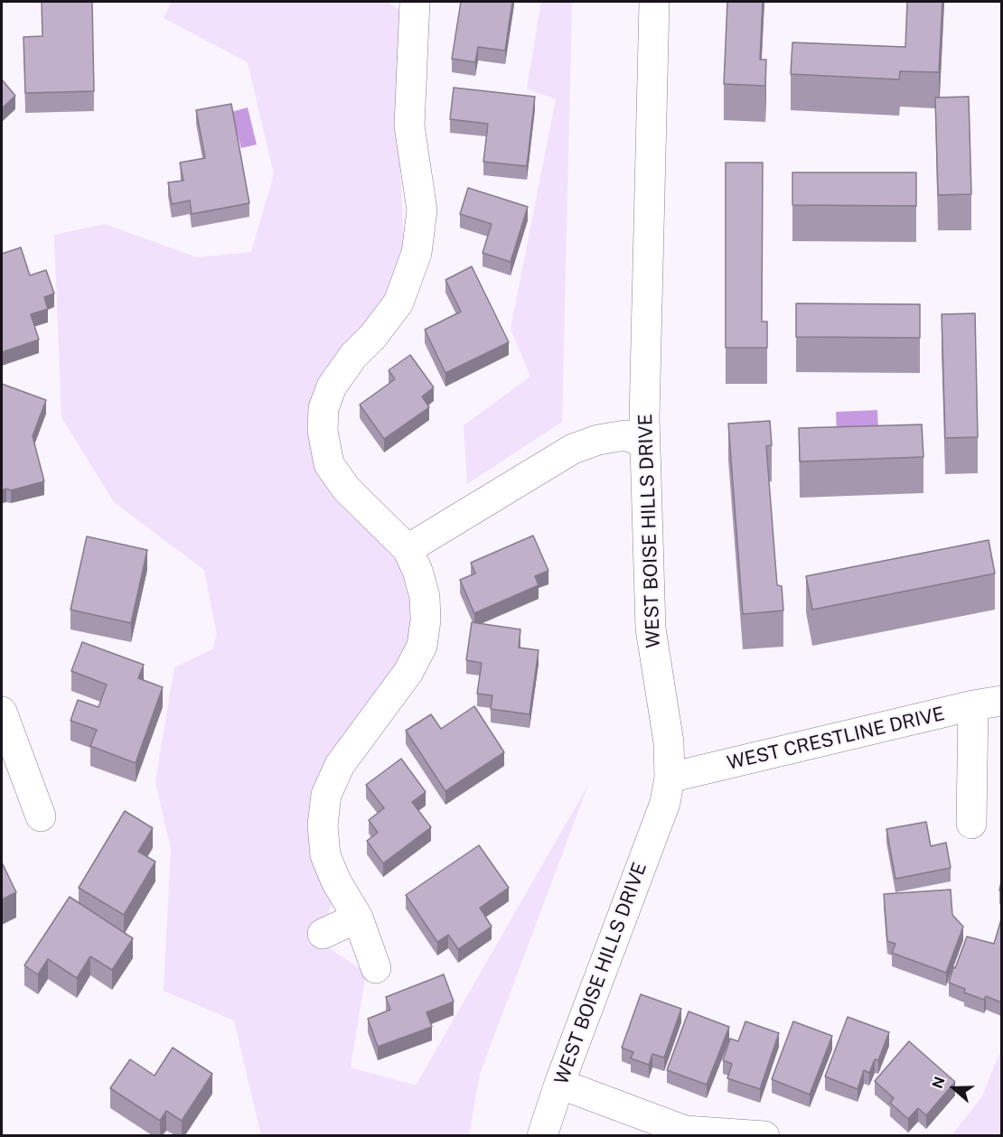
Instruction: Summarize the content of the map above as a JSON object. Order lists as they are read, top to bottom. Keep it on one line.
{"streets":{"street":["WEST BOISE HILLS DRIVE","WEST CRESTLINE DRIVE"]},"crossings":[["WEST BOISE HILLS DRIVE","WEST CRESTLINE DRIVE"]],"north":"left"}
